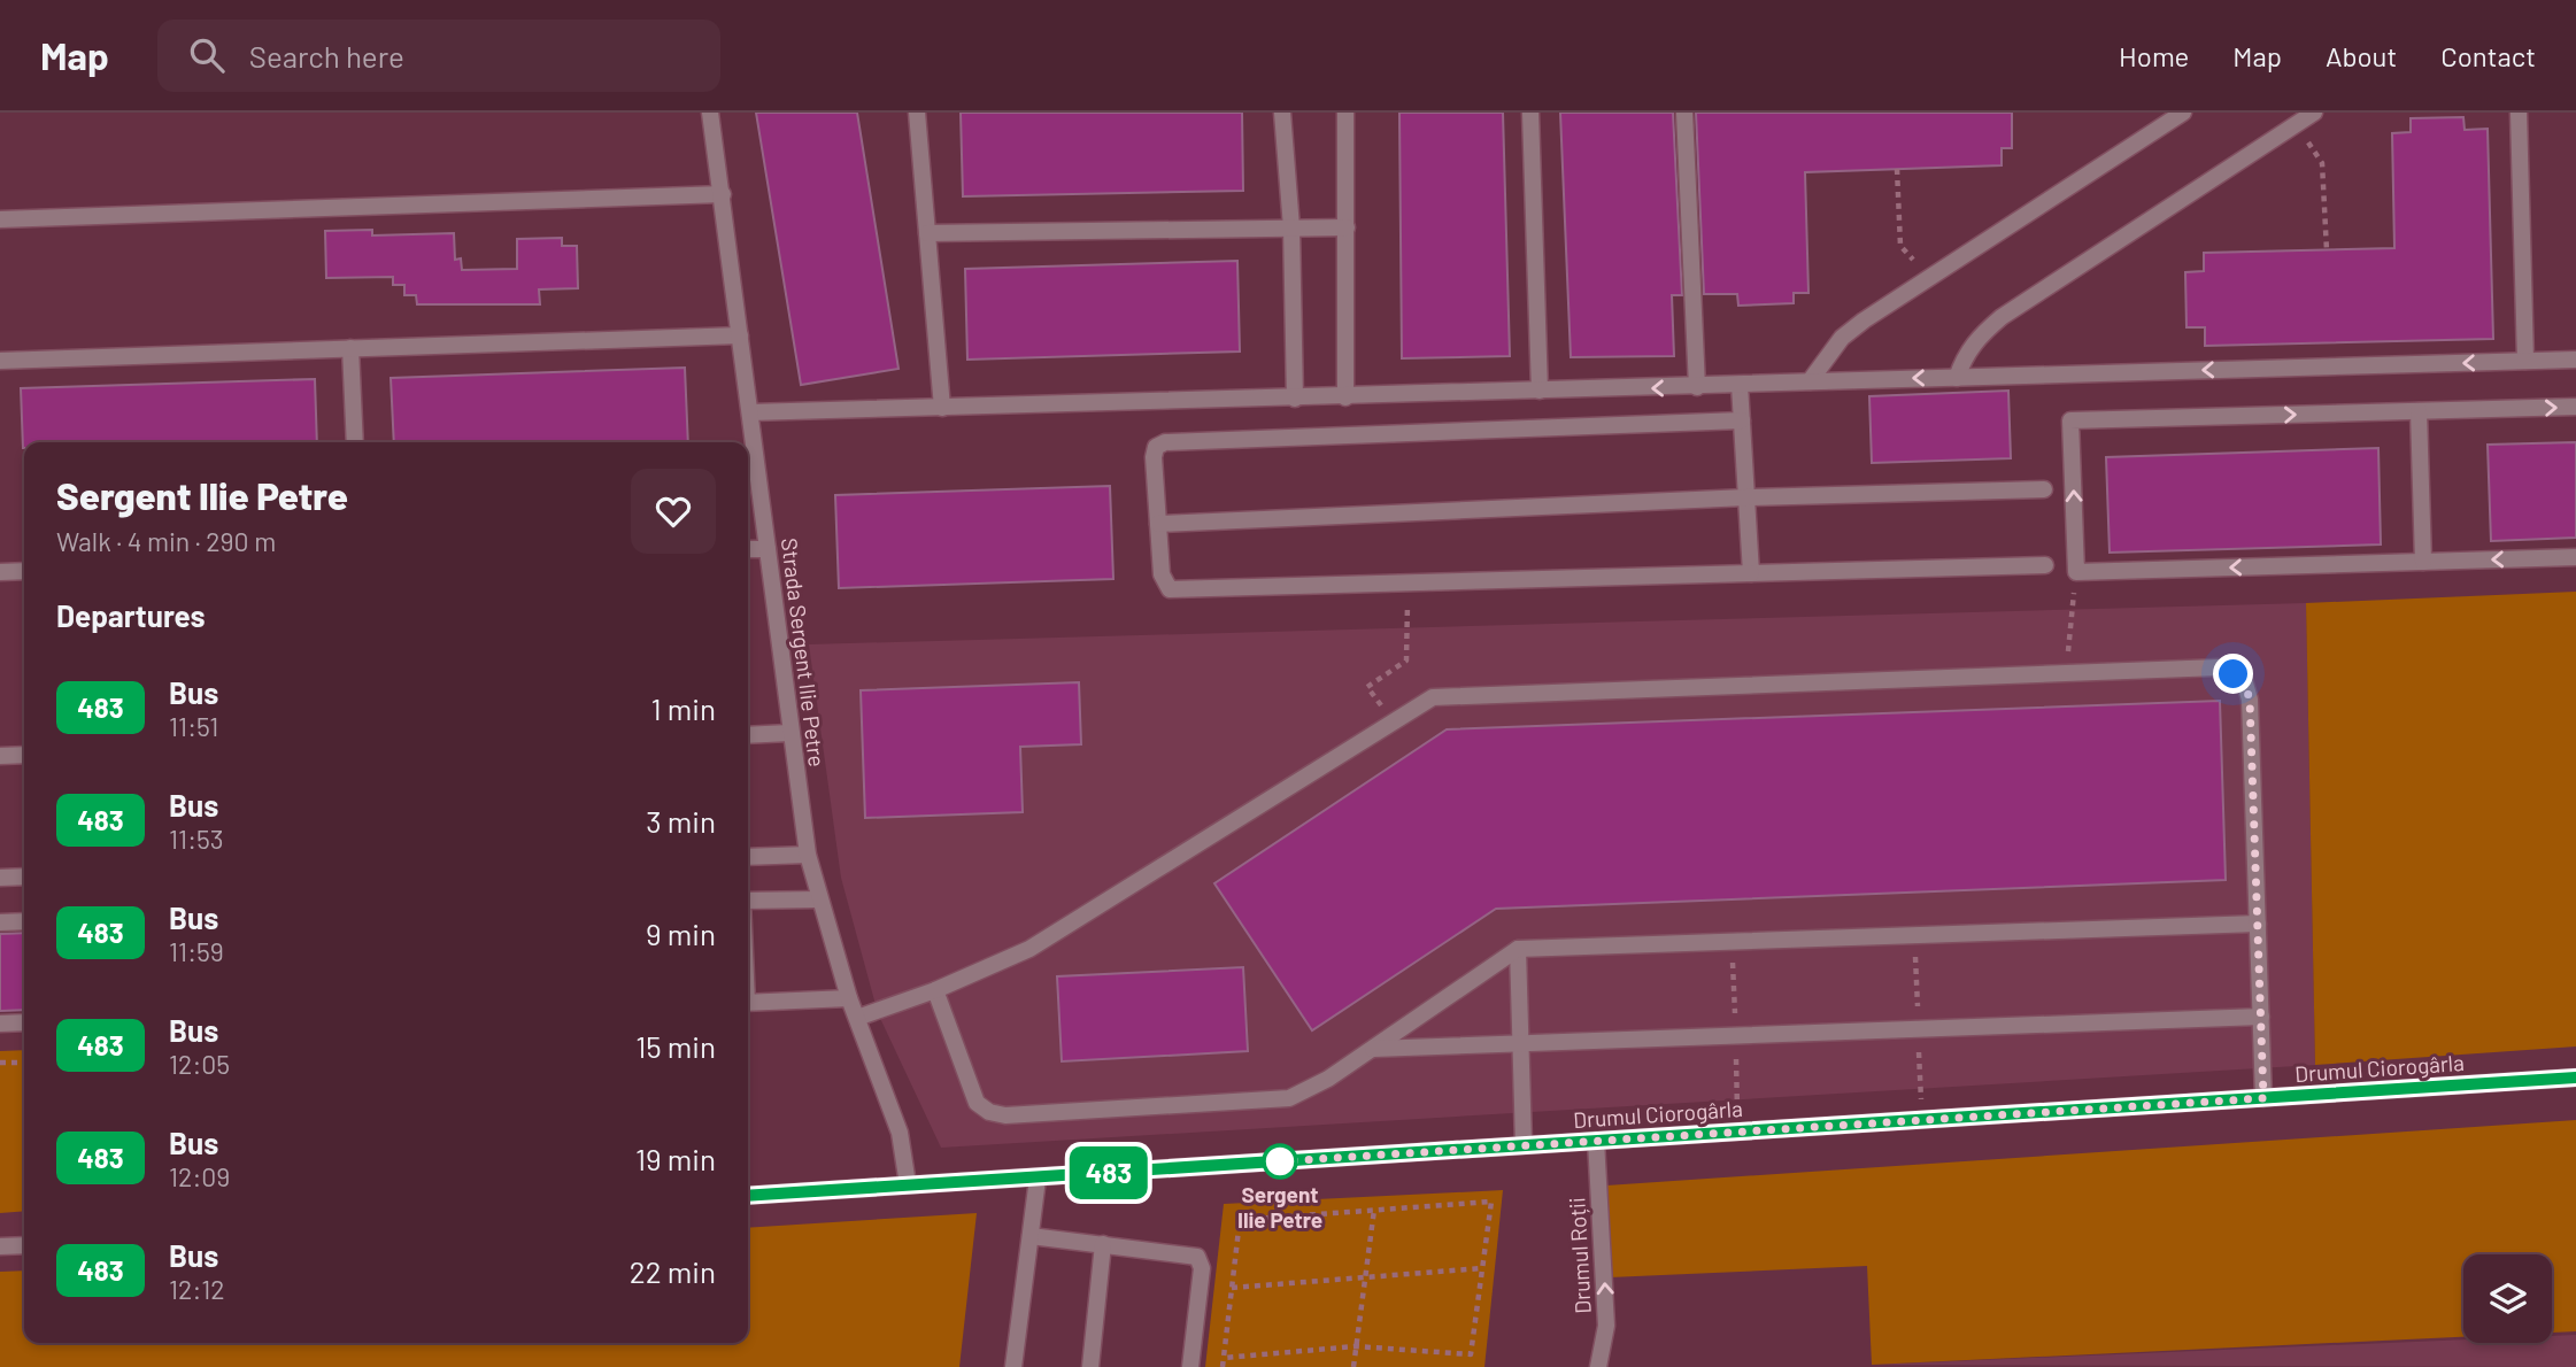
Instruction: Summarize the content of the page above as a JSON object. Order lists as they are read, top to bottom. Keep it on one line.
{"streets":{"street":["Strada Sergent Ilie Petre","Drumul Ciorogârla","Drumul Roții"]},"crossings":[["Strada Sergent Ilie Petre","Drumul Ciorogârla"],["Drumul Ciorogârla","Drumul Roții"]],"one_way":["Drumul Roții"],"places":["Sergent Ilie Petre"],"lines":["bus line 483"],"page":{"header":"Map","search":"Search here","nav":["Home","Map","About","Contact"],"on_map":"483","heading":[["Sergent Ilie Petre","Walk · 4 min · 290 m"],"Departures"],"list":[{"mark":"483","name":"Bus","note":"11:51","value":"1 min"},{"mark":"483","name":"Bus","note":"11:53","value":"3 min"},{"mark":"483","name":"Bus","note":"11:59","value":"9 min"},{"mark":"483","name":"Bus","note":"12:05","value":"15 min"},{"mark":"483","name":"Bus","note":"12:09","value":"19 min"},{"mark":"483","name":"Bus","note":"12:12","value":"22 min"}]}}
